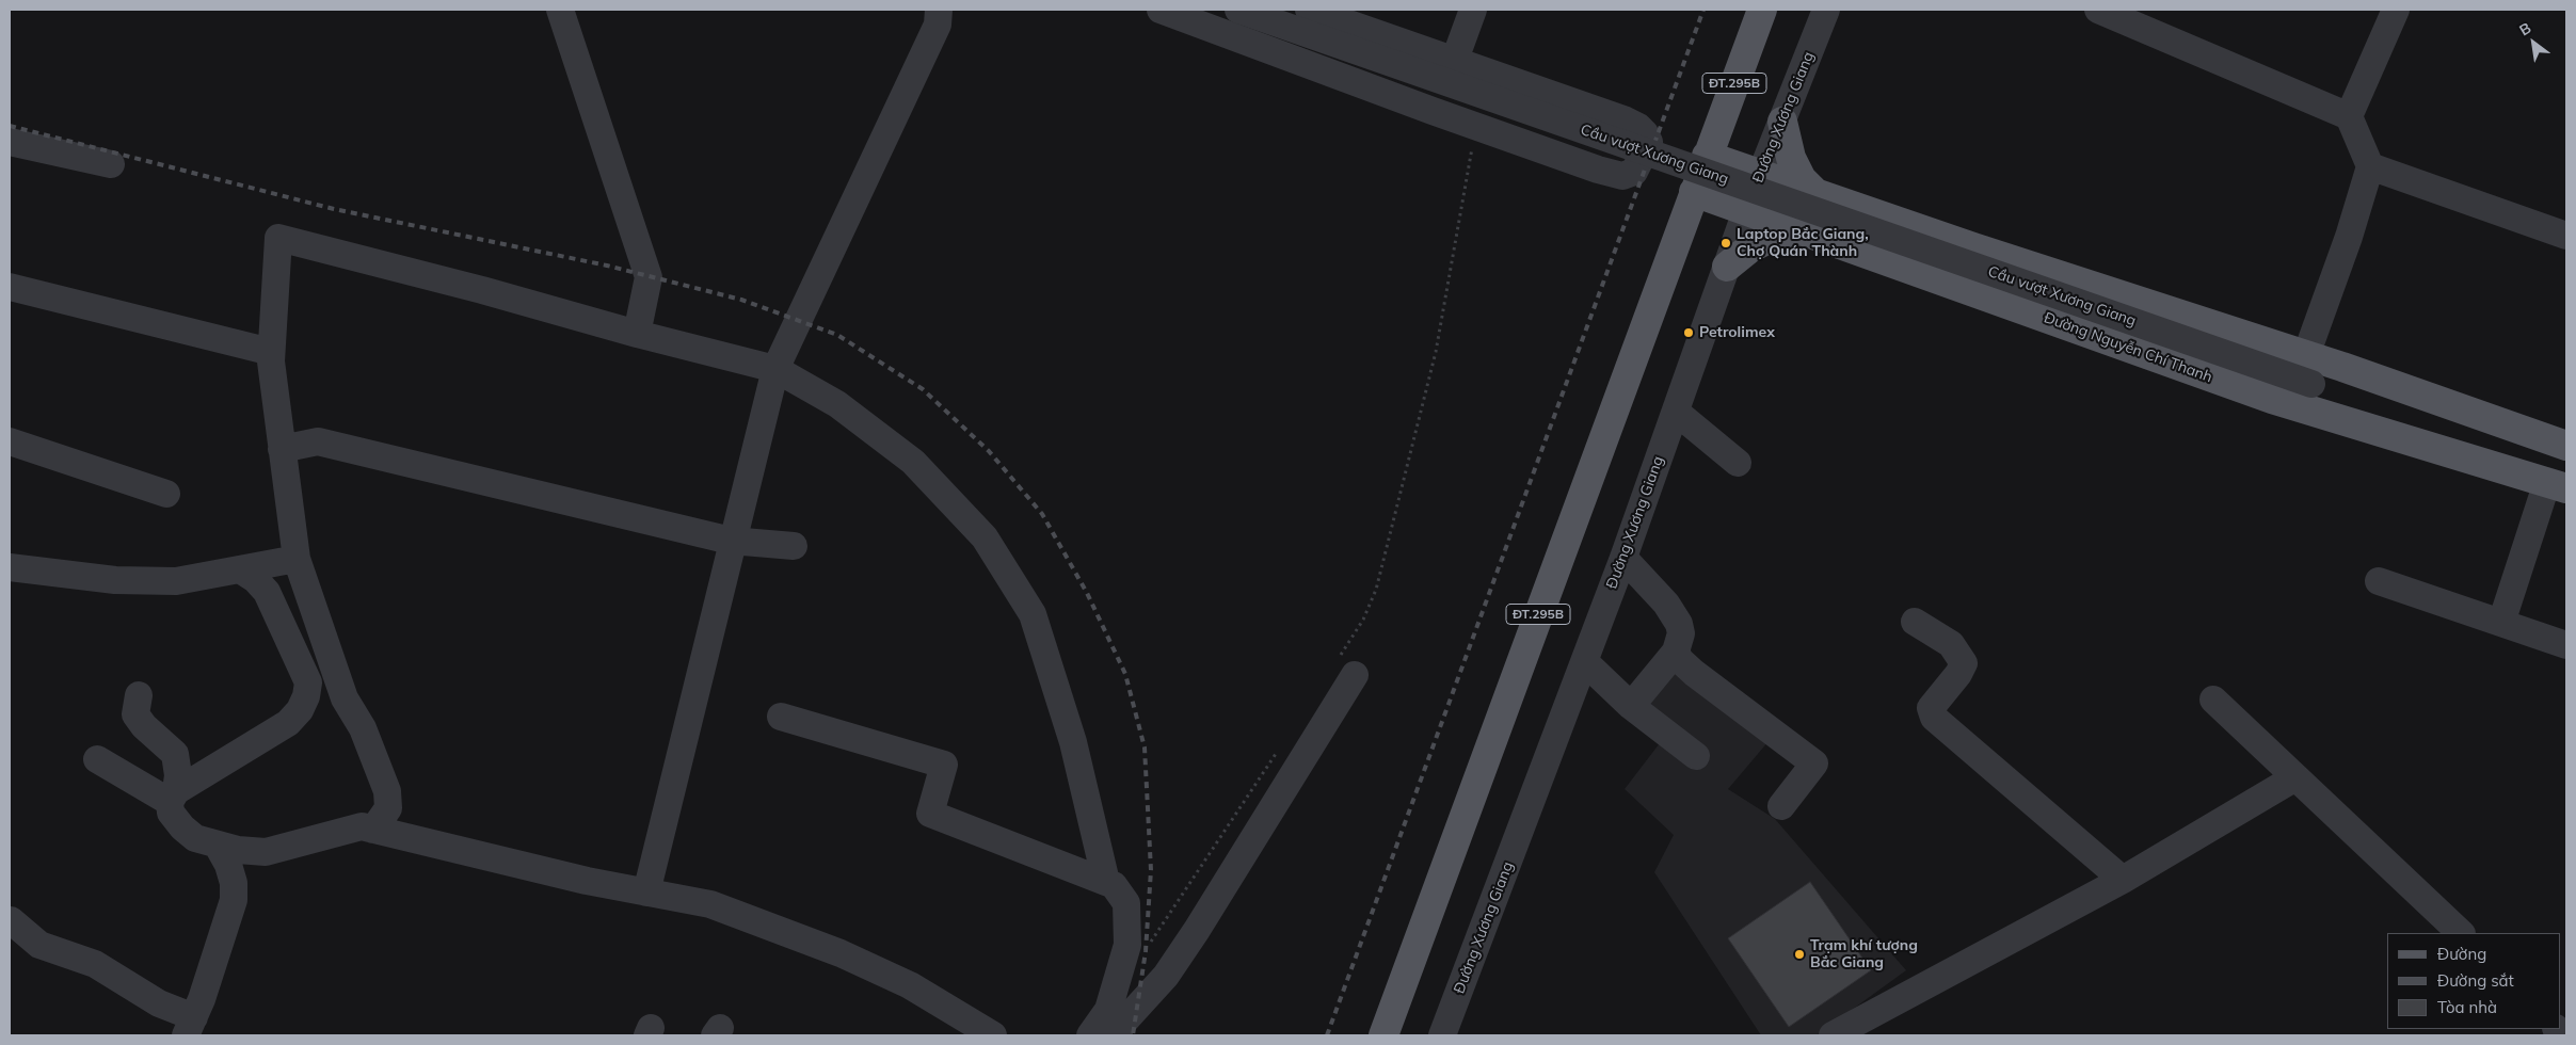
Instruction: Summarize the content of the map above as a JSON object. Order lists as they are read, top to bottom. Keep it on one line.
{"streets":{"main road":["ĐT.295B","Đường Nguyễn Chí Thanh"],"street":["Đường Xương Giang","Cầu vượt Xương Giang"]},"crossings":[["ĐT.295B","Đường Nguyễn Chí Thanh"],["Đường Xương Giang","Đường Nguyễn Chí Thanh"]],"places":["Laptop Bắc Giang, Chợ Quán Thành","Petrolimex","Trạm khí tượng Bắc Giang"],"legend":["Đường","Đường sắt","Tòa nhà"],"north":"top left"}
